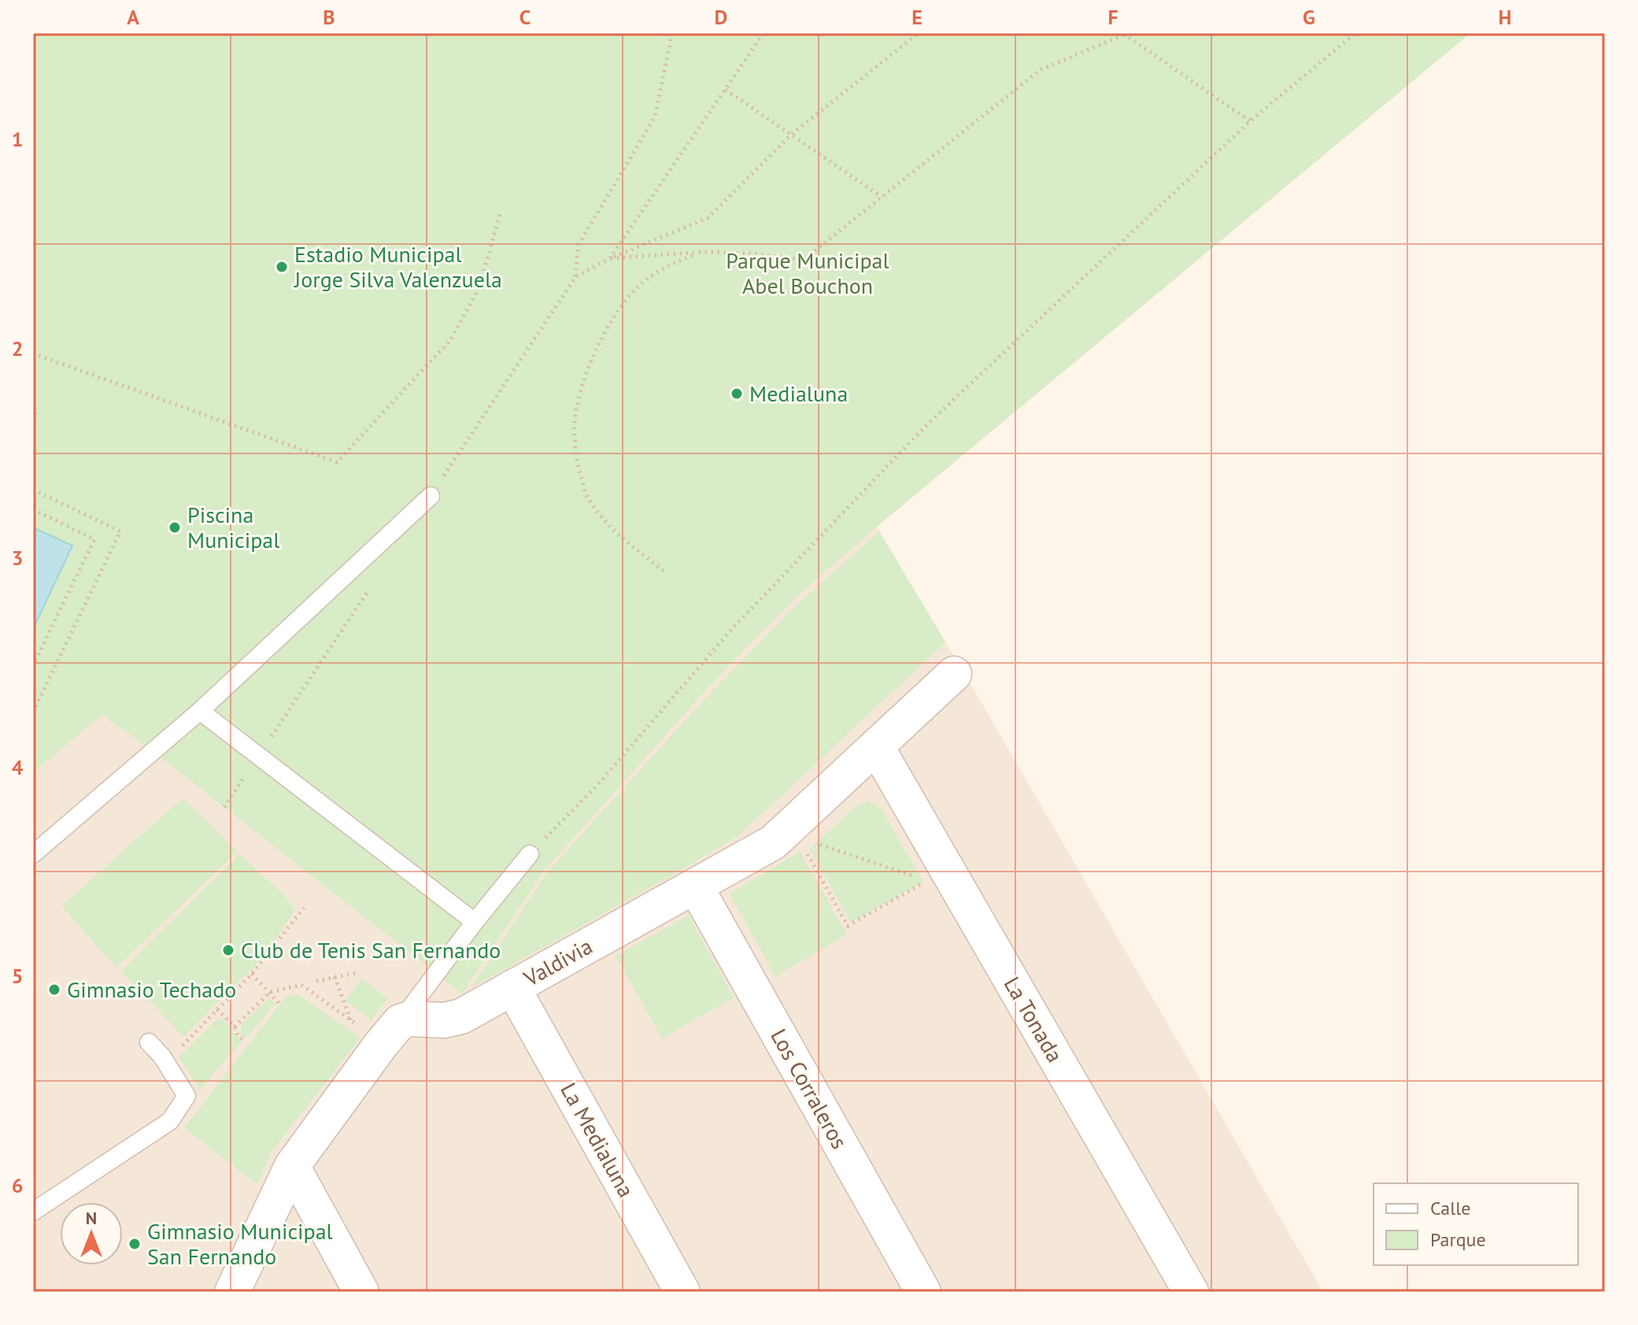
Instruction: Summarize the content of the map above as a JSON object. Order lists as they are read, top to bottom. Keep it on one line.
{"streets":{"street":["Valdivia","La Tonada","Los Corraleros","La Medialuna"]},"crossings":[["Valdivia","La Tonada"],["Valdivia","Los Corraleros"],["Valdivia","La Medialuna"]],"parks":["Parque Municipal Abel Bouchon"],"places":["Estadio Municipal Jorge Silva Valenzuela","Medialuna","Piscina Municipal","Club de Tenis San Fernando","Gimnasio Techado","Gimnasio Municipal San Fernando"],"legend":["Calle","Parque"],"north":"top","grid":{"columns":["A","B","C","D","E","F","G","H"],"rows":["1","2","3","4","5","6"]}}
